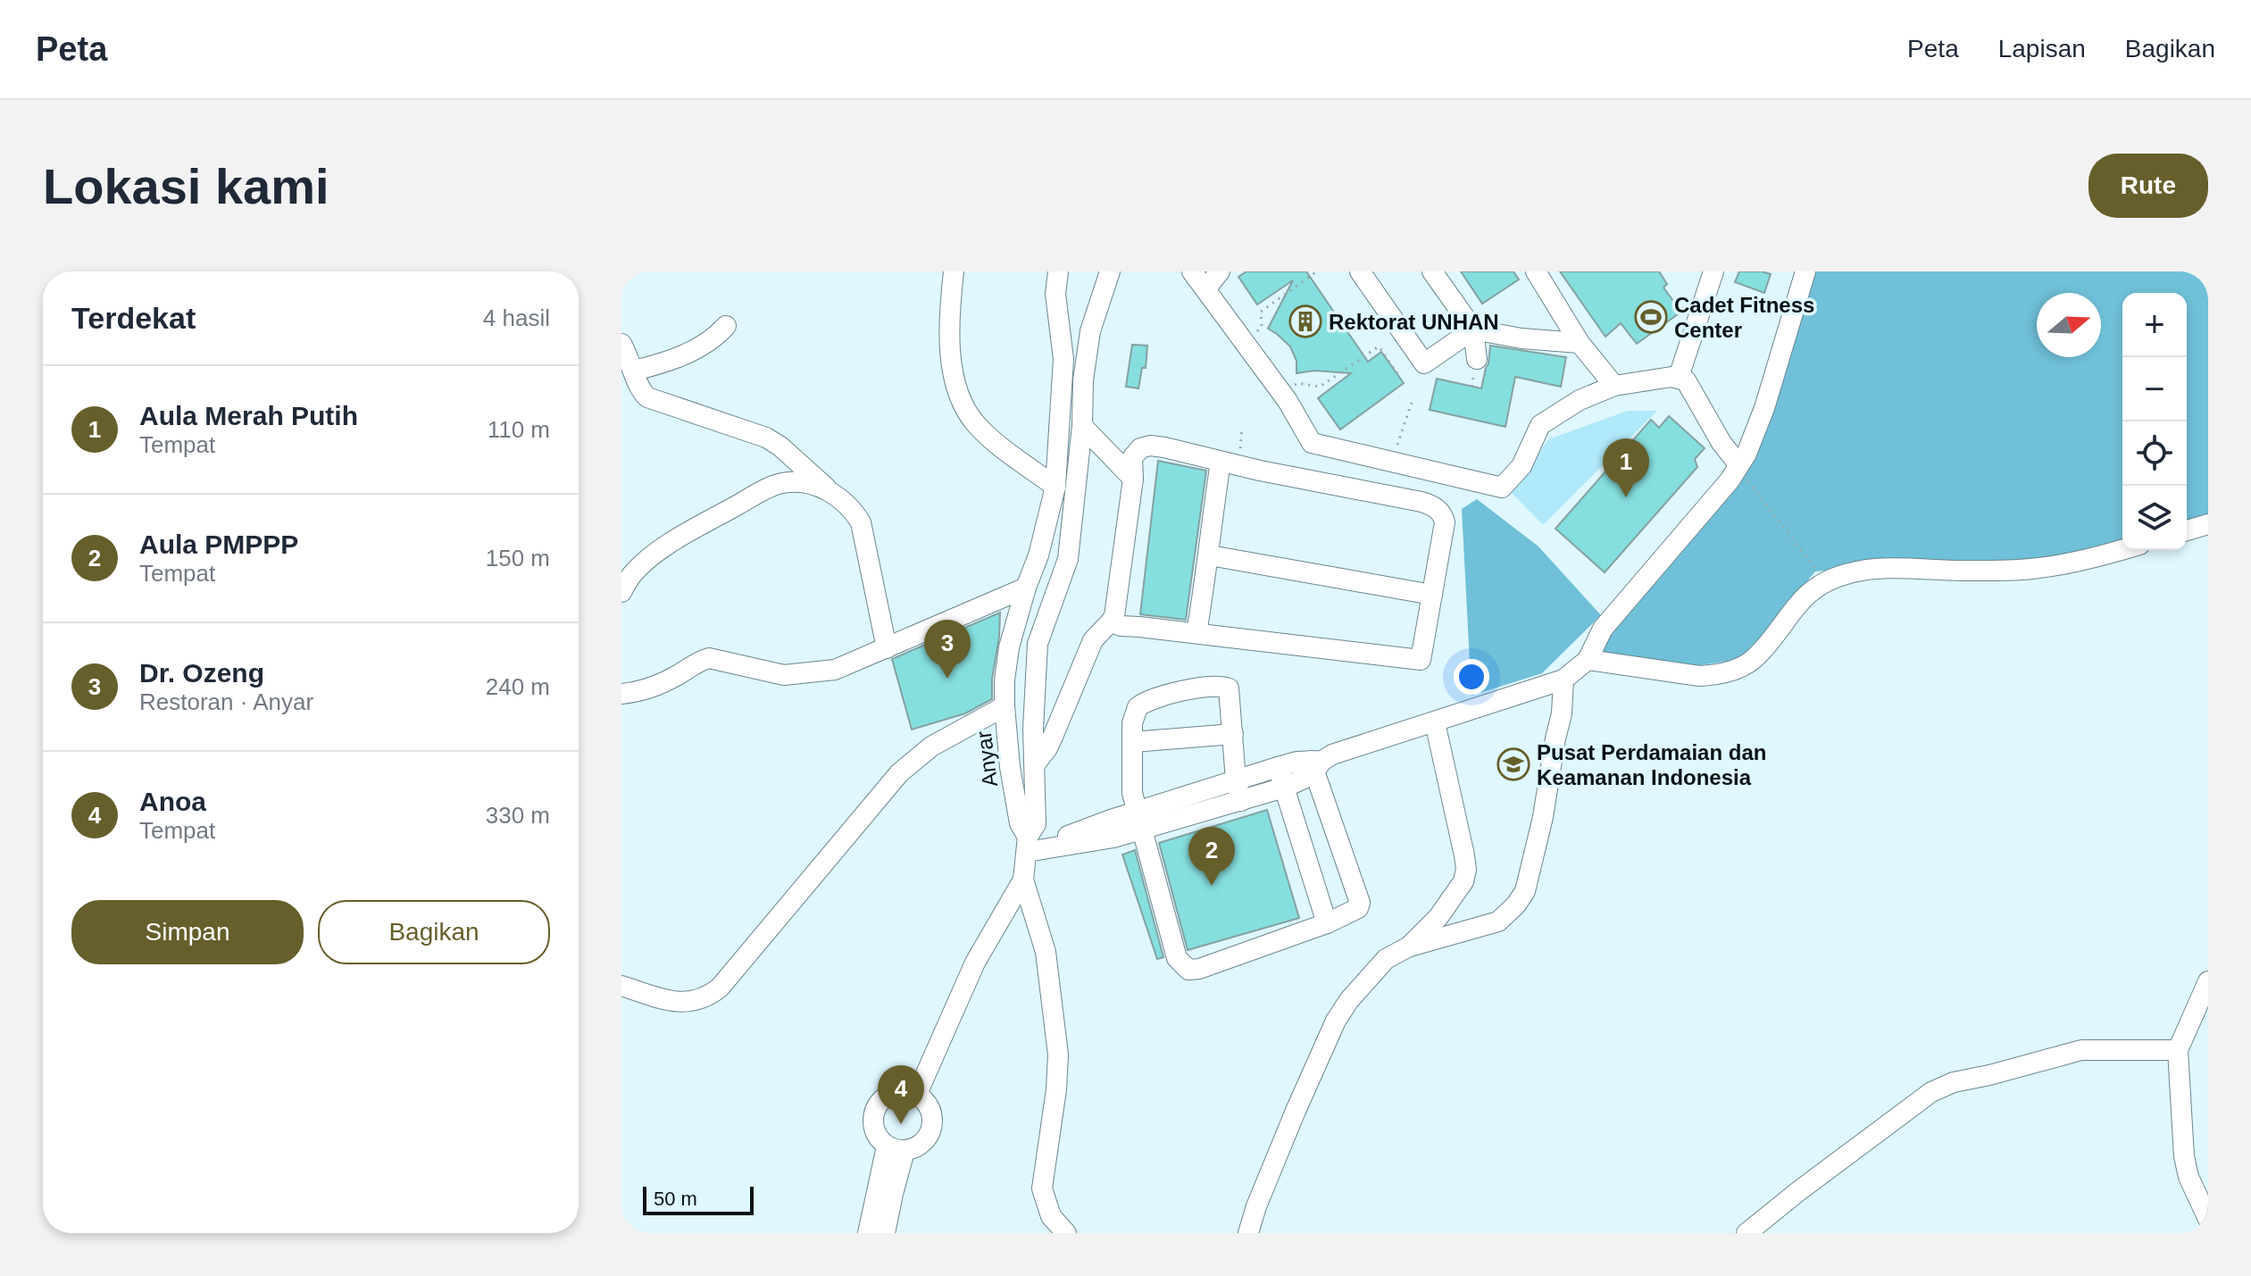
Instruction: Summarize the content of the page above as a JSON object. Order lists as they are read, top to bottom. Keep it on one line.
{"streets":{"street":["Anyar"]},"places":{"sports":["Cadet Fitness Center"],"building":["Rektorat UNHAN"],"school or university":["Pusat Perdamaian dan Keamanan Indonesia"]},"scale_bar":"50 m","north":"right","page":{"header":"Peta","nav":["Peta","Lapisan","Bagikan"],"buttons":["Rute",["Simpan","Bagikan"]],"title":"Lokasi kami","heading":["Terdekat","4 hasil"],"map_buttons":["+","−"],"list":[{"mark":"1","name":"Aula Merah Putih","note":"Tempat","value":"110 m"},{"mark":"2","name":"Aula PMPPP","note":"Tempat","value":"150 m"},{"mark":"3","name":"Dr. Ozeng","note":"Restoran · Anyar","value":"240 m"},{"mark":"4","name":"Anoa","note":"Tempat","value":"330 m"}],"pins":["1","3","2","4"],"scale":"50 m"}}
